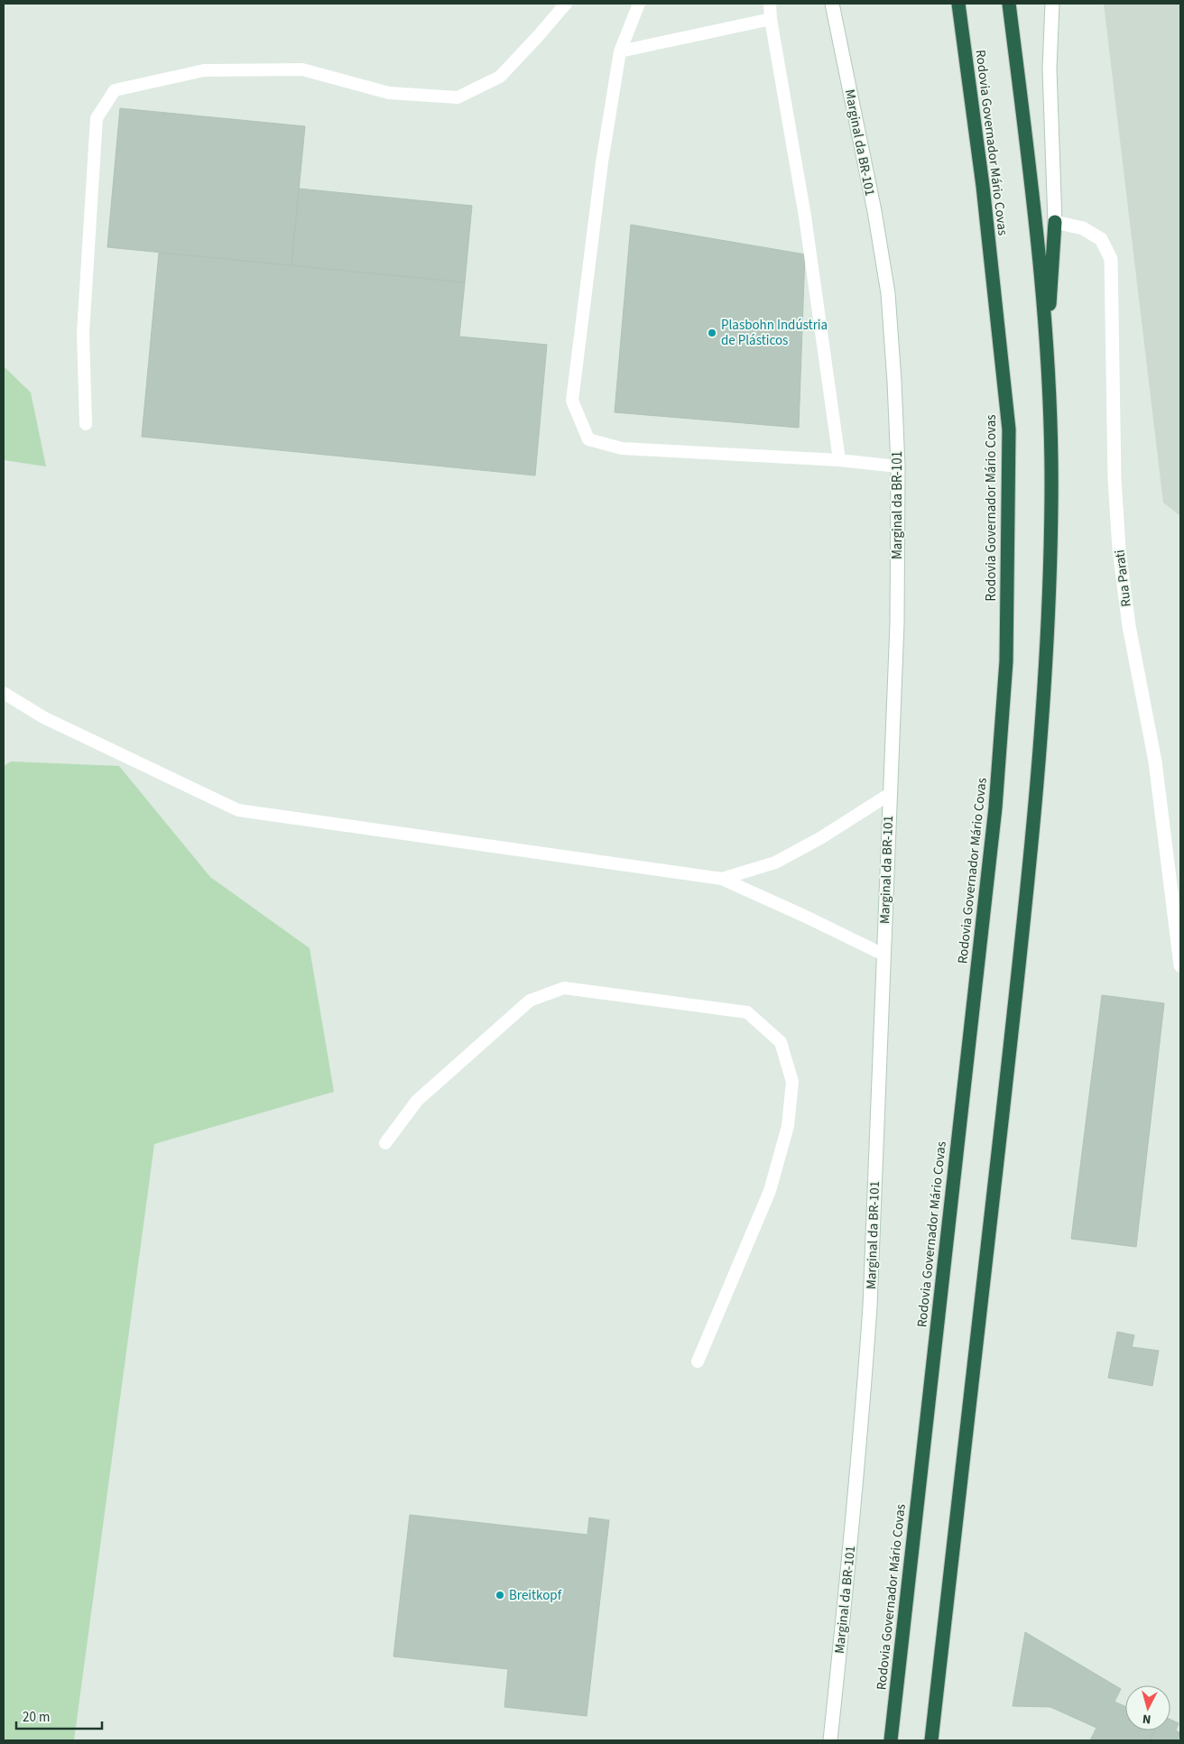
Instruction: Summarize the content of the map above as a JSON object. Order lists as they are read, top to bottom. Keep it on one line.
{"streets":{"highway":["Rodovia Governador Mário Covas"],"main road":["Marginal da BR-101","Rua Parati"]},"places":["Plasbohn Indústria de Plásticos","Breitkopf"],"scale_bar":"20 m","north":"bottom"}
